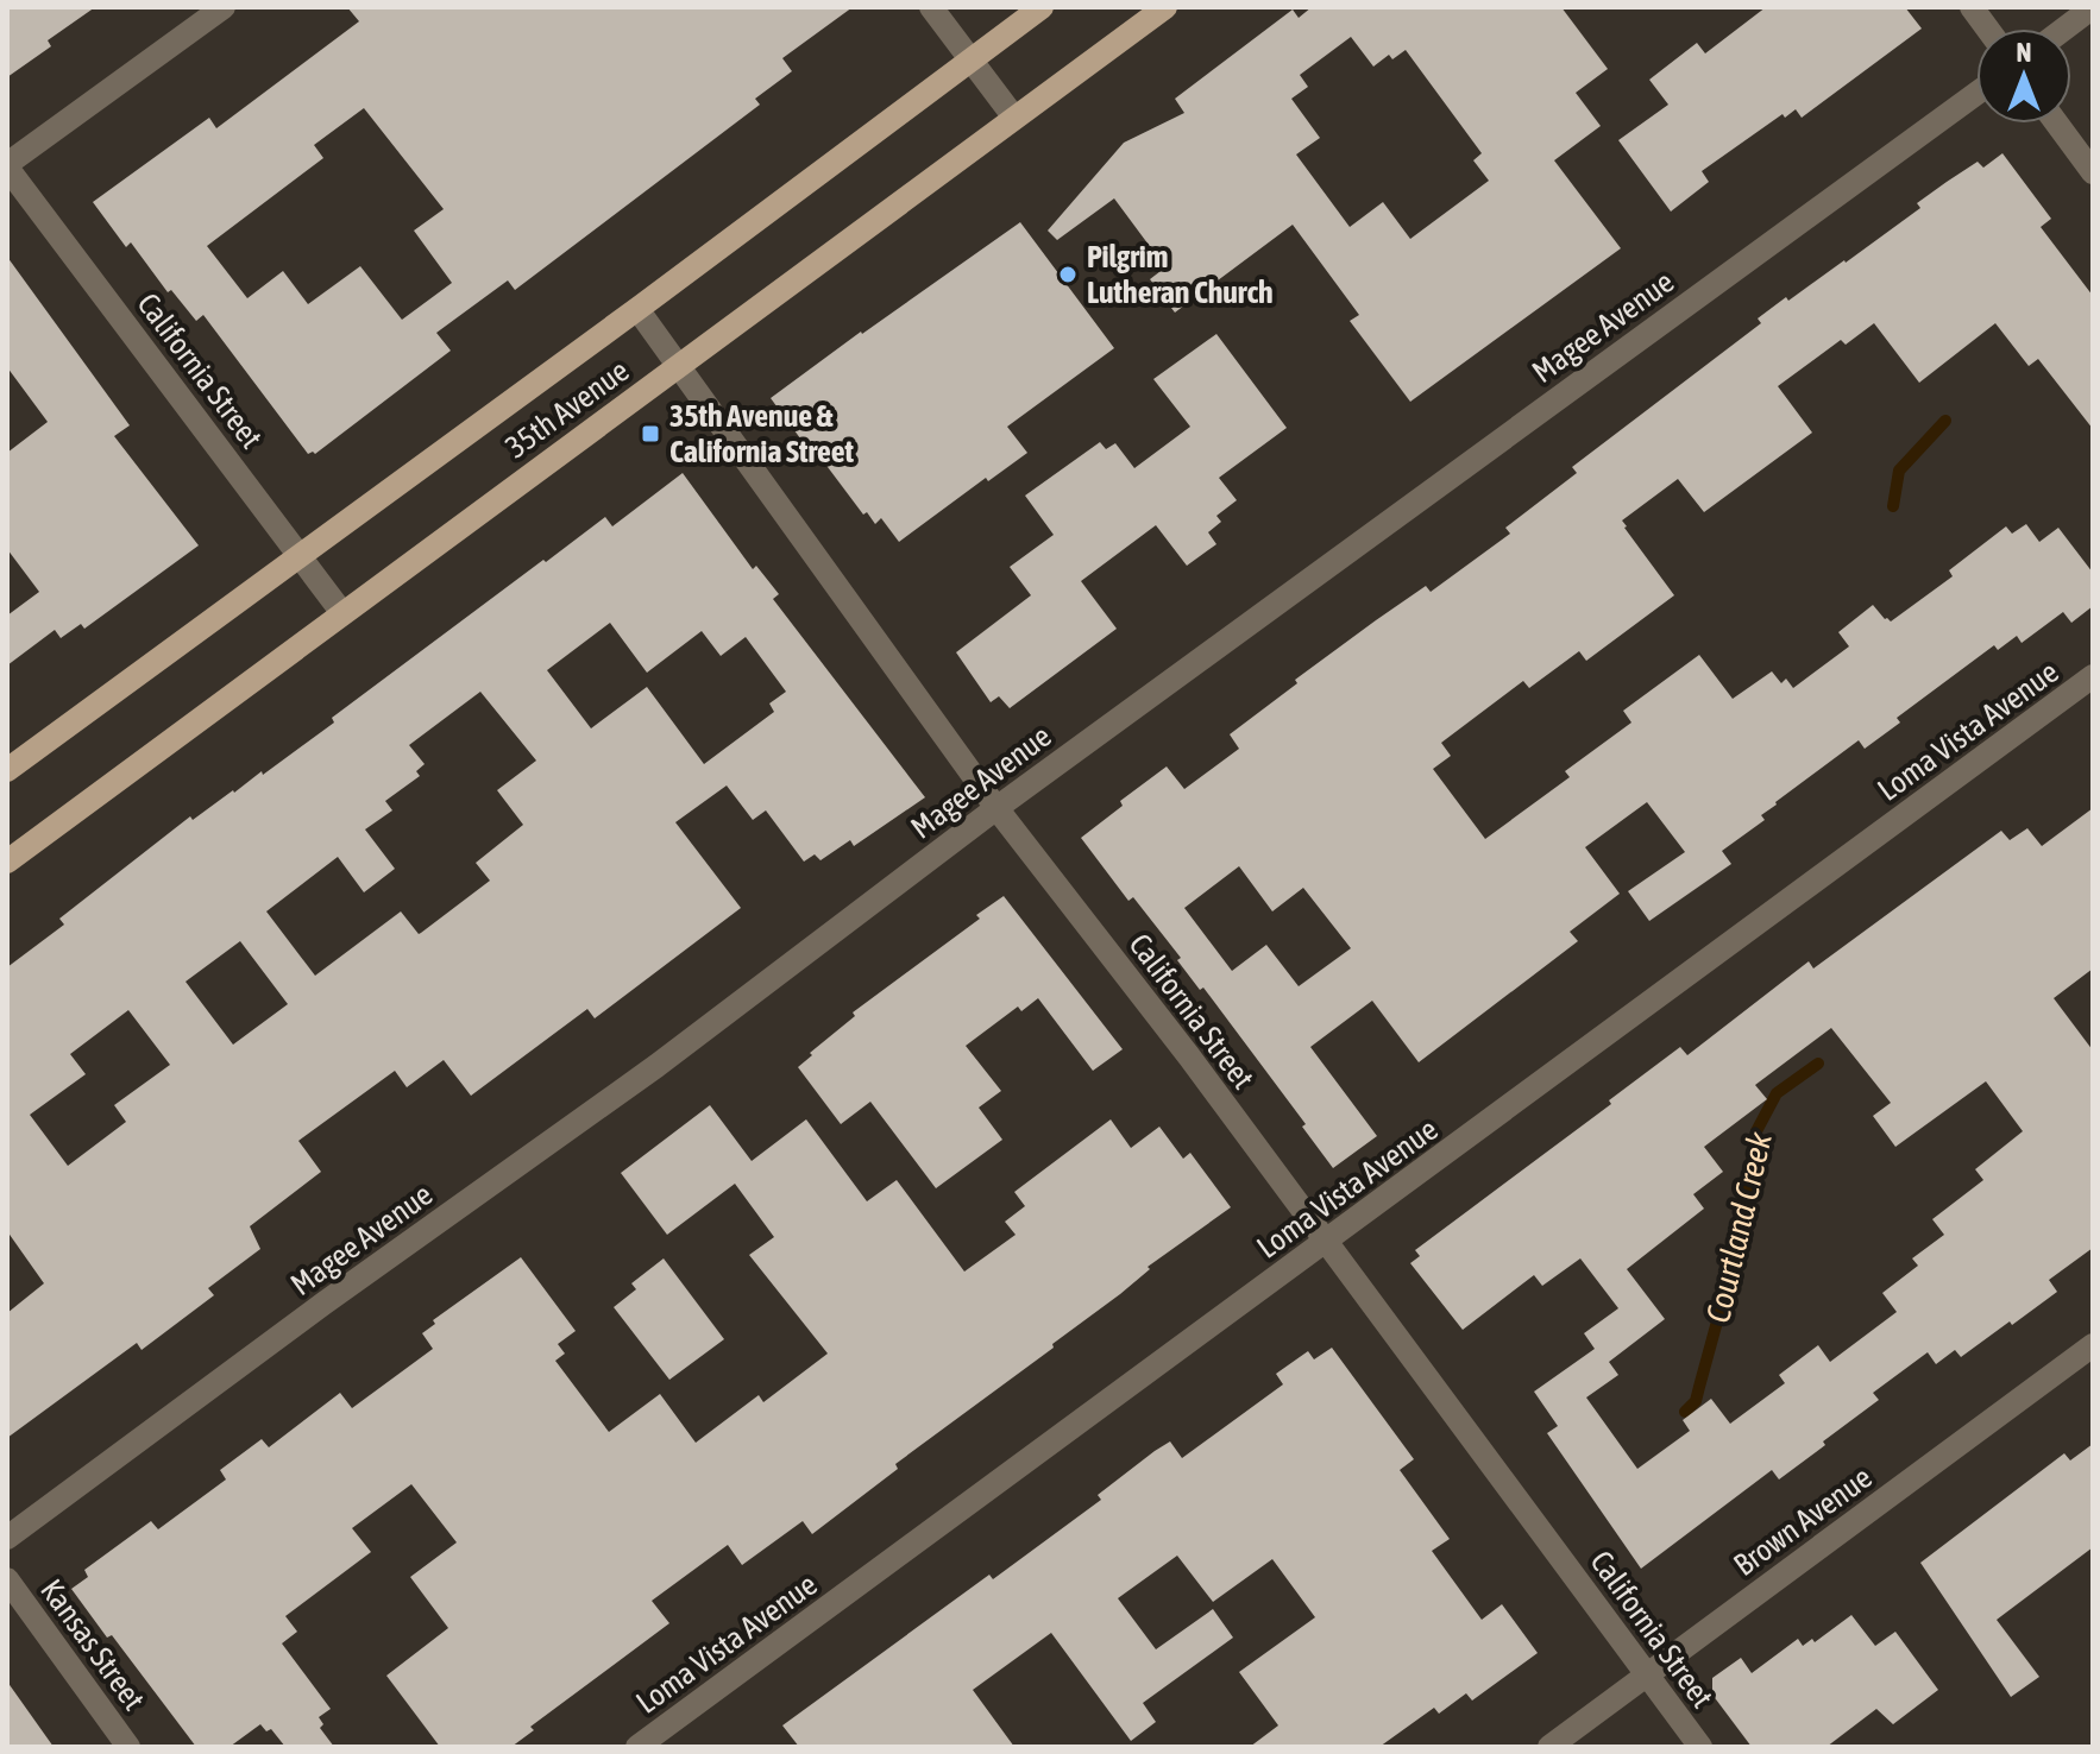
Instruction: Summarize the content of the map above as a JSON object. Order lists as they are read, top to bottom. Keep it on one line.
{"streets":{"main road":["35th Avenue"],"street":["Magee Avenue","California Street","Loma Vista Avenue","Brown Avenue","Kansas Street"]},"crossings":[["Magee Avenue","California Street"],["California Street","35th Avenue"],["California Street","Loma Vista Avenue"],["California Street","Brown Avenue"]],"water":["Courtland Creek"],"places":{"other":["Pilgrim Lutheran Church"],"transit":["35th Avenue & California Street"]},"north":"top"}
